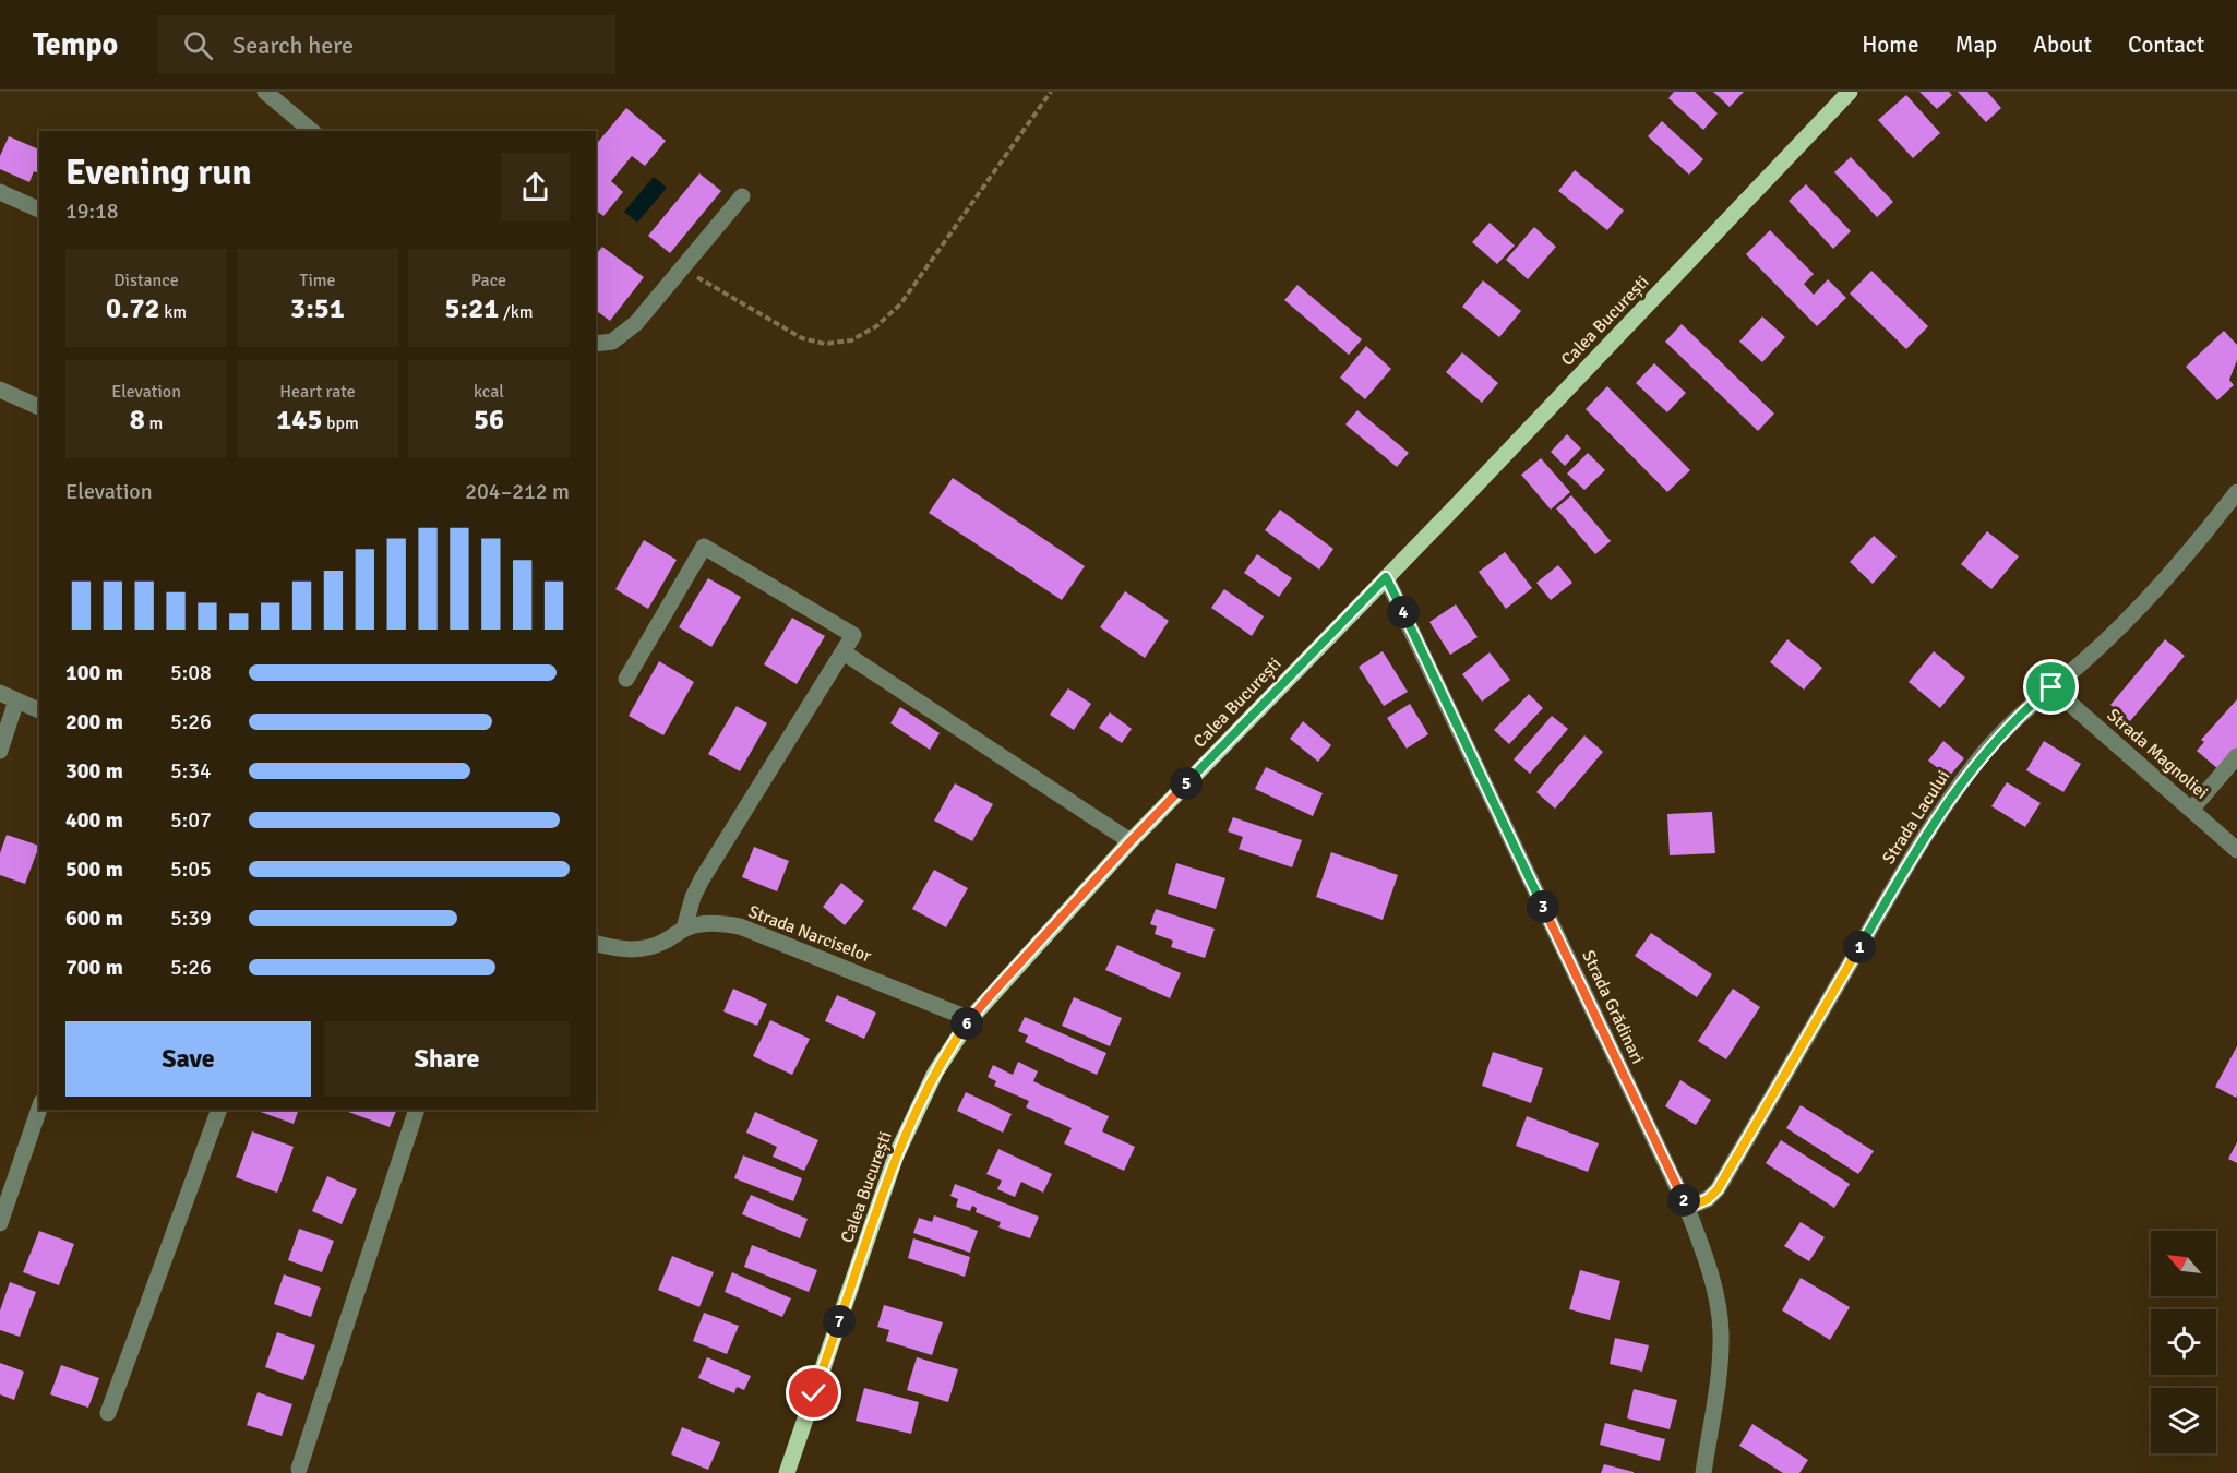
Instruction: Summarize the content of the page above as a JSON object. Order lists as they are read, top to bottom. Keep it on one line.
{"streets":{"main road":["Calea București"],"street":["Strada Magnoliei","Strada Lacului","Strada Narciselor","Strada Grădinari"]},"crossings":[["Calea București","Strada Narciselor"],["Calea București","Strada Grădinari"],["Strada Magnoliei","Strada Lacului"],["Strada Lacului","Strada Grădinari"]],"north":"top left","page":{"header":"Tempo","search":"Search here","nav":["Home","Map","About","Contact"],"heading":["Evening run","19:18"],"stats":[["Distance","0.72 km"],["Time","3:51"],["Pace","5:21 /km"],["Elevation","8 m"],["Heart rate","145 bpm"],["kcal","56"]],"chart":["Elevation","204–212 m"],"pins":["4","5","3","1","6","2","7"],"list":[{"name":"100 m","note":"5:08"},{"name":"200 m","note":"5:26"},{"name":"300 m","note":"5:34"},{"name":"400 m","note":"5:07"},{"name":"500 m","note":"5:05"},{"name":"600 m","note":"5:39"},{"name":"700 m","note":"5:26"}],"buttons":["Save","Share"]}}
